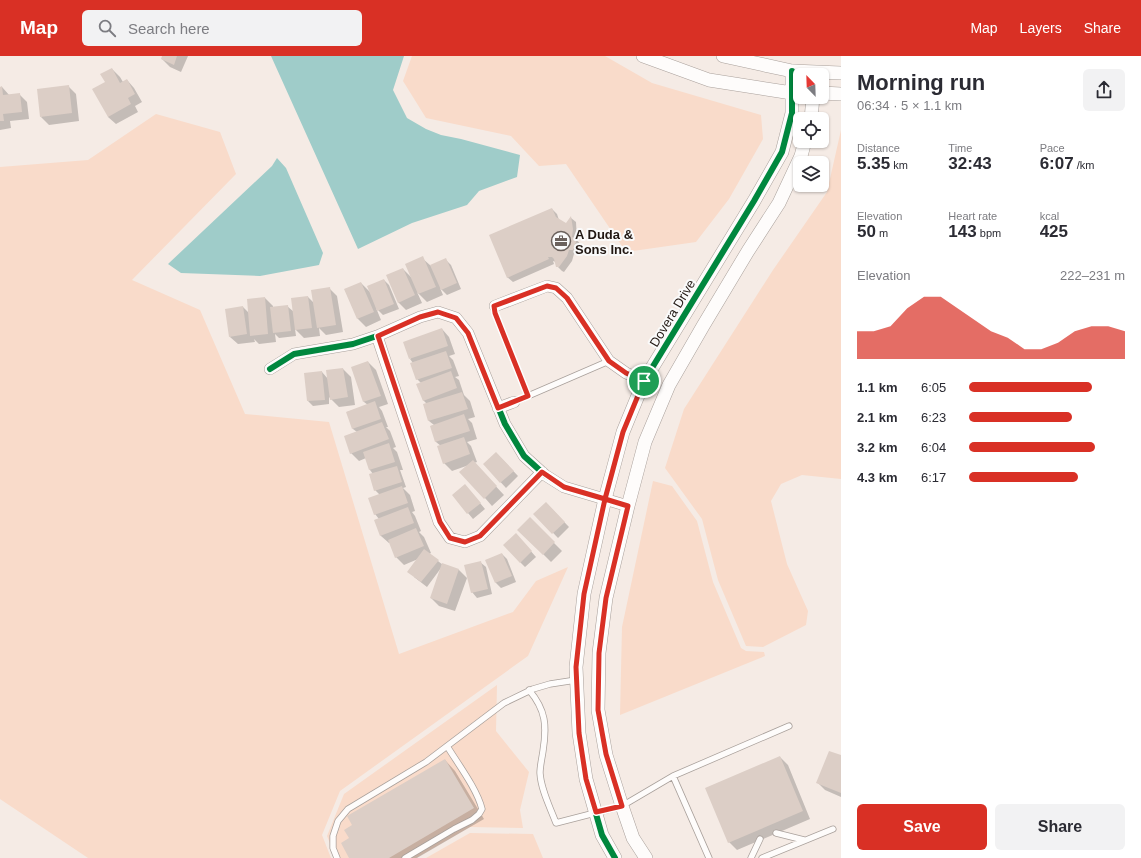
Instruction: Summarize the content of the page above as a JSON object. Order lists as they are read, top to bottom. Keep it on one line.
{"streets":{"street":["Dovera Drive"]},"places":{"office":["A Duda & Sons Inc."]},"north":"top left","page":{"header":"Map","search":"Search here","nav":["Map","Layers","Share"],"heading":["Morning run","06:34 · 5 × 1.1 km"],"stats":[["Distance","5.35 km"],["Time","32:43"],["Pace","6:07 /km"],["Elevation","50 m"],["Heart rate","143 bpm"],["kcal","425"]],"chart":["Elevation","222–231 m"],"list":[{"name":"1.1 km","note":"6:05"},{"name":"2.1 km","note":"6:23"},{"name":"3.2 km","note":"6:04"},{"name":"4.3 km","note":"6:17"}],"buttons":["Save","Share"]}}
